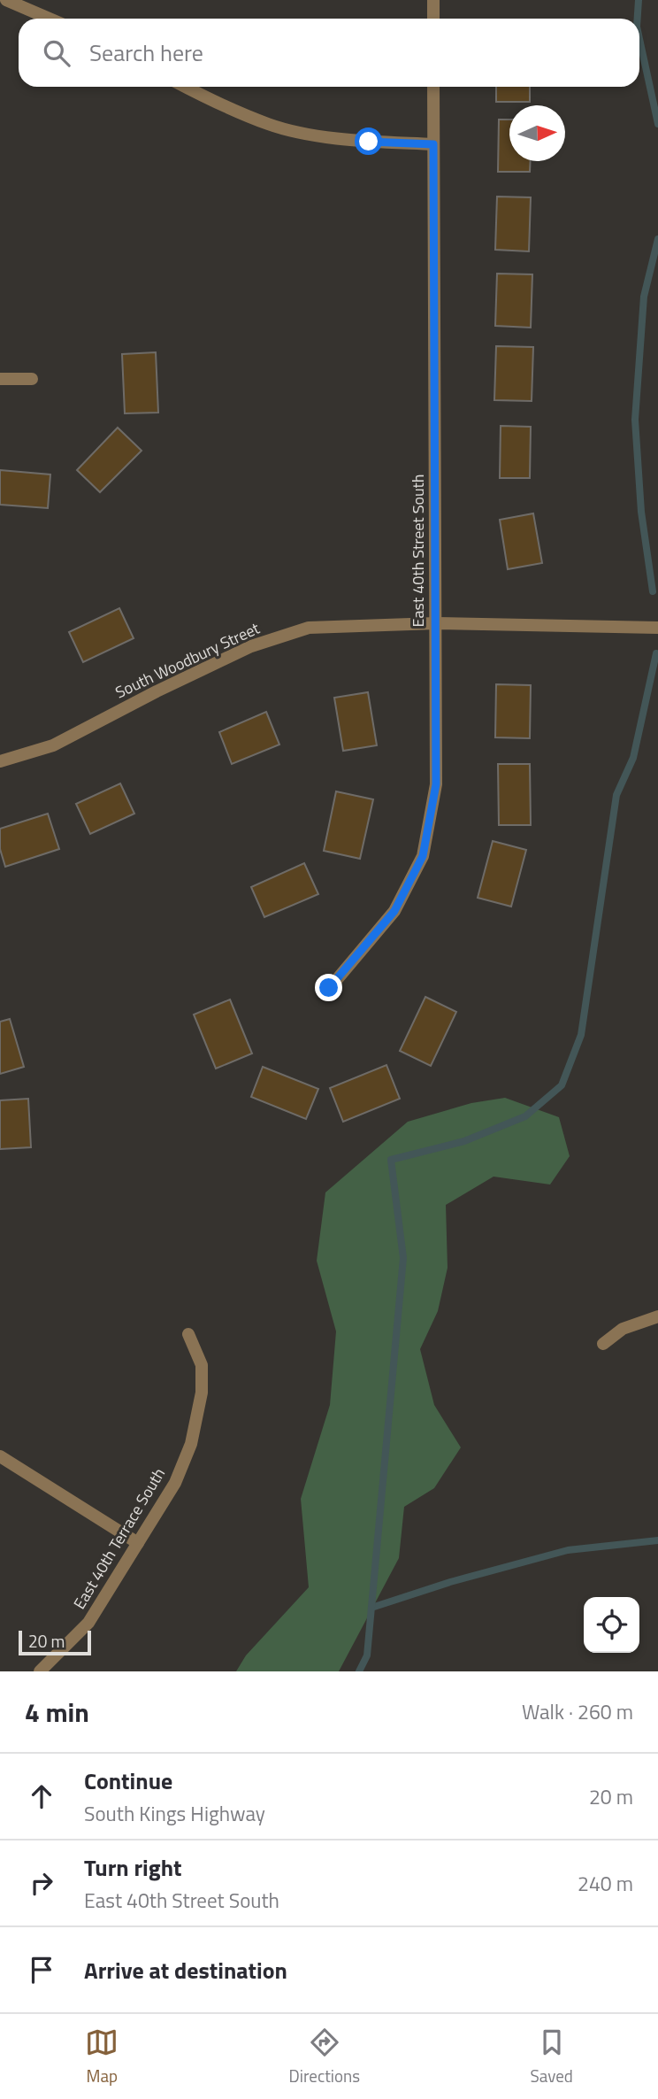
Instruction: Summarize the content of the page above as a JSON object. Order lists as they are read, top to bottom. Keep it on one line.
{"streets":{"street":["East 40th Street South","South Woodbury Street","East 40th Terrace South"]},"crossings":[["East 40th Street South","South Woodbury Street"]],"scale_bar":"20 m","north":"right","page":{"search":"Search here","scale":"20 m","heading":["4 min","Walk · 260 m"],"list":[["Continue","South Kings Highway","20 m"],["Turn right","East 40th Street South","240 m"],"Arrive at destination"],"nav":["Map","Directions","Saved"]}}
